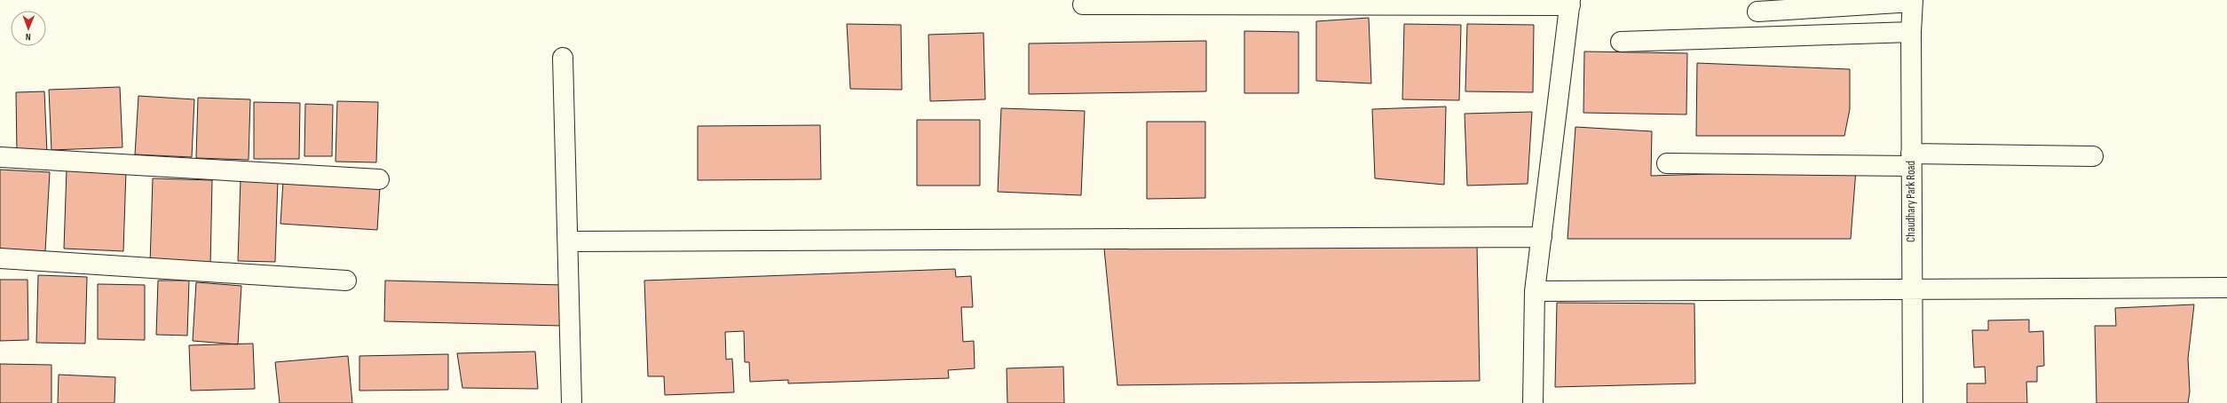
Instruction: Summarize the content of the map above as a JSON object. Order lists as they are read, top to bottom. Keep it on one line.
{"streets":{"street":["Chaudhary Park Road"]},"north":"bottom"}
